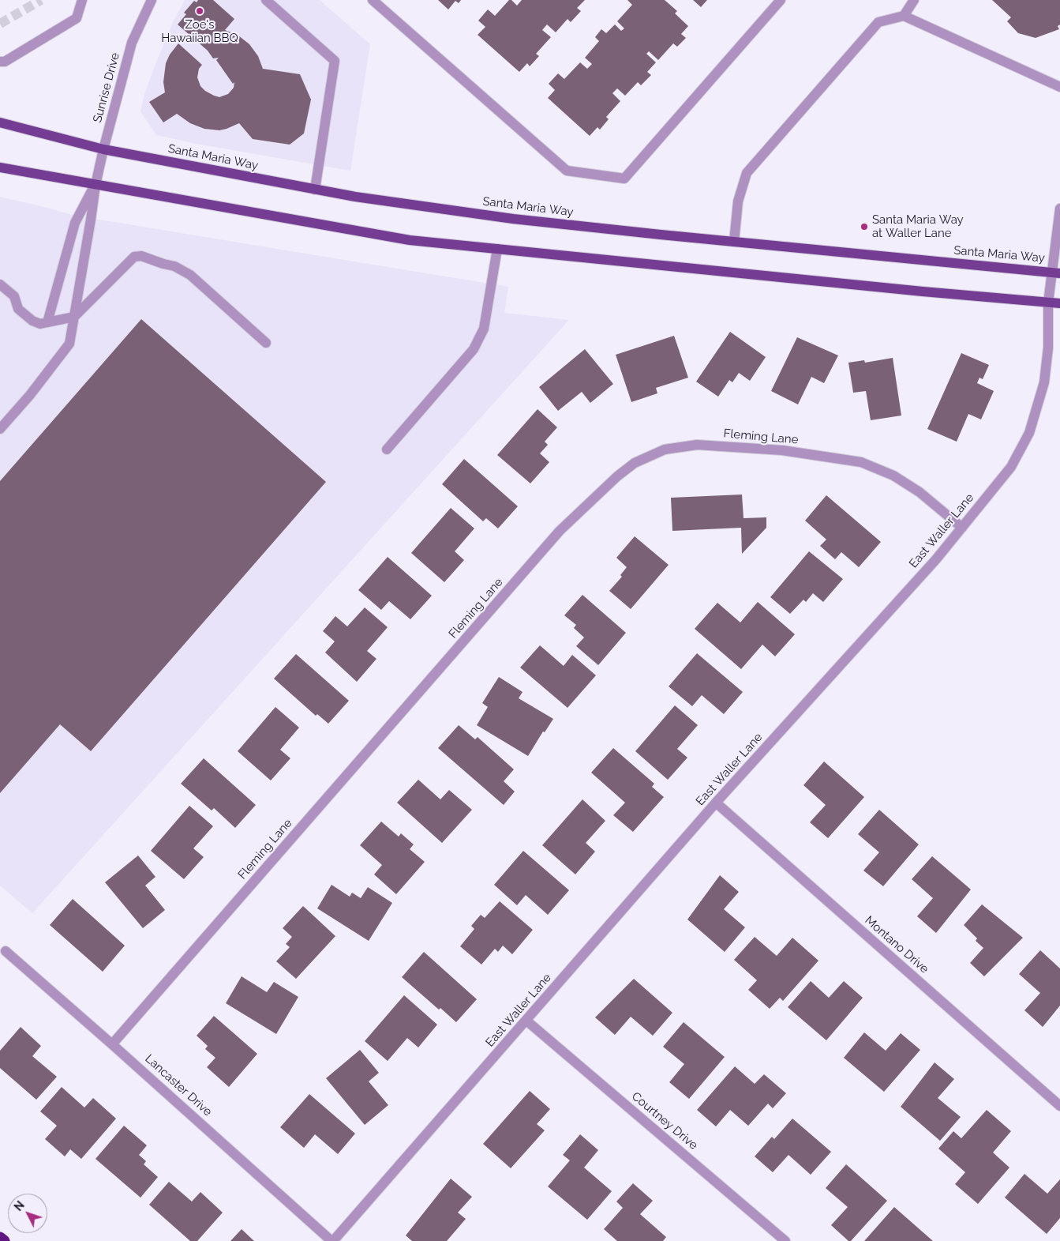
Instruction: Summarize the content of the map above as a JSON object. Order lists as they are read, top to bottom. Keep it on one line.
{"streets":{"main road":["Santa Maria Way"],"street":["Sunrise Drive","Fleming Lane","East Waller Lane","Montano Drive","Lancaster Drive","Courtney Drive"]},"crossings":[["Sunrise Drive","Santa Maria Way"],["Santa Maria Way","East Waller Lane"],["Fleming Lane","East Waller Lane"],["Fleming Lane","Lancaster Drive"],["East Waller Lane","Montano Drive"],["East Waller Lane","Lancaster Drive"],["East Waller Lane","Courtney Drive"]],"places":["Zoe's Hawaiian BBQ","Santa Maria Way at Waller Lane"],"north":"top left"}
